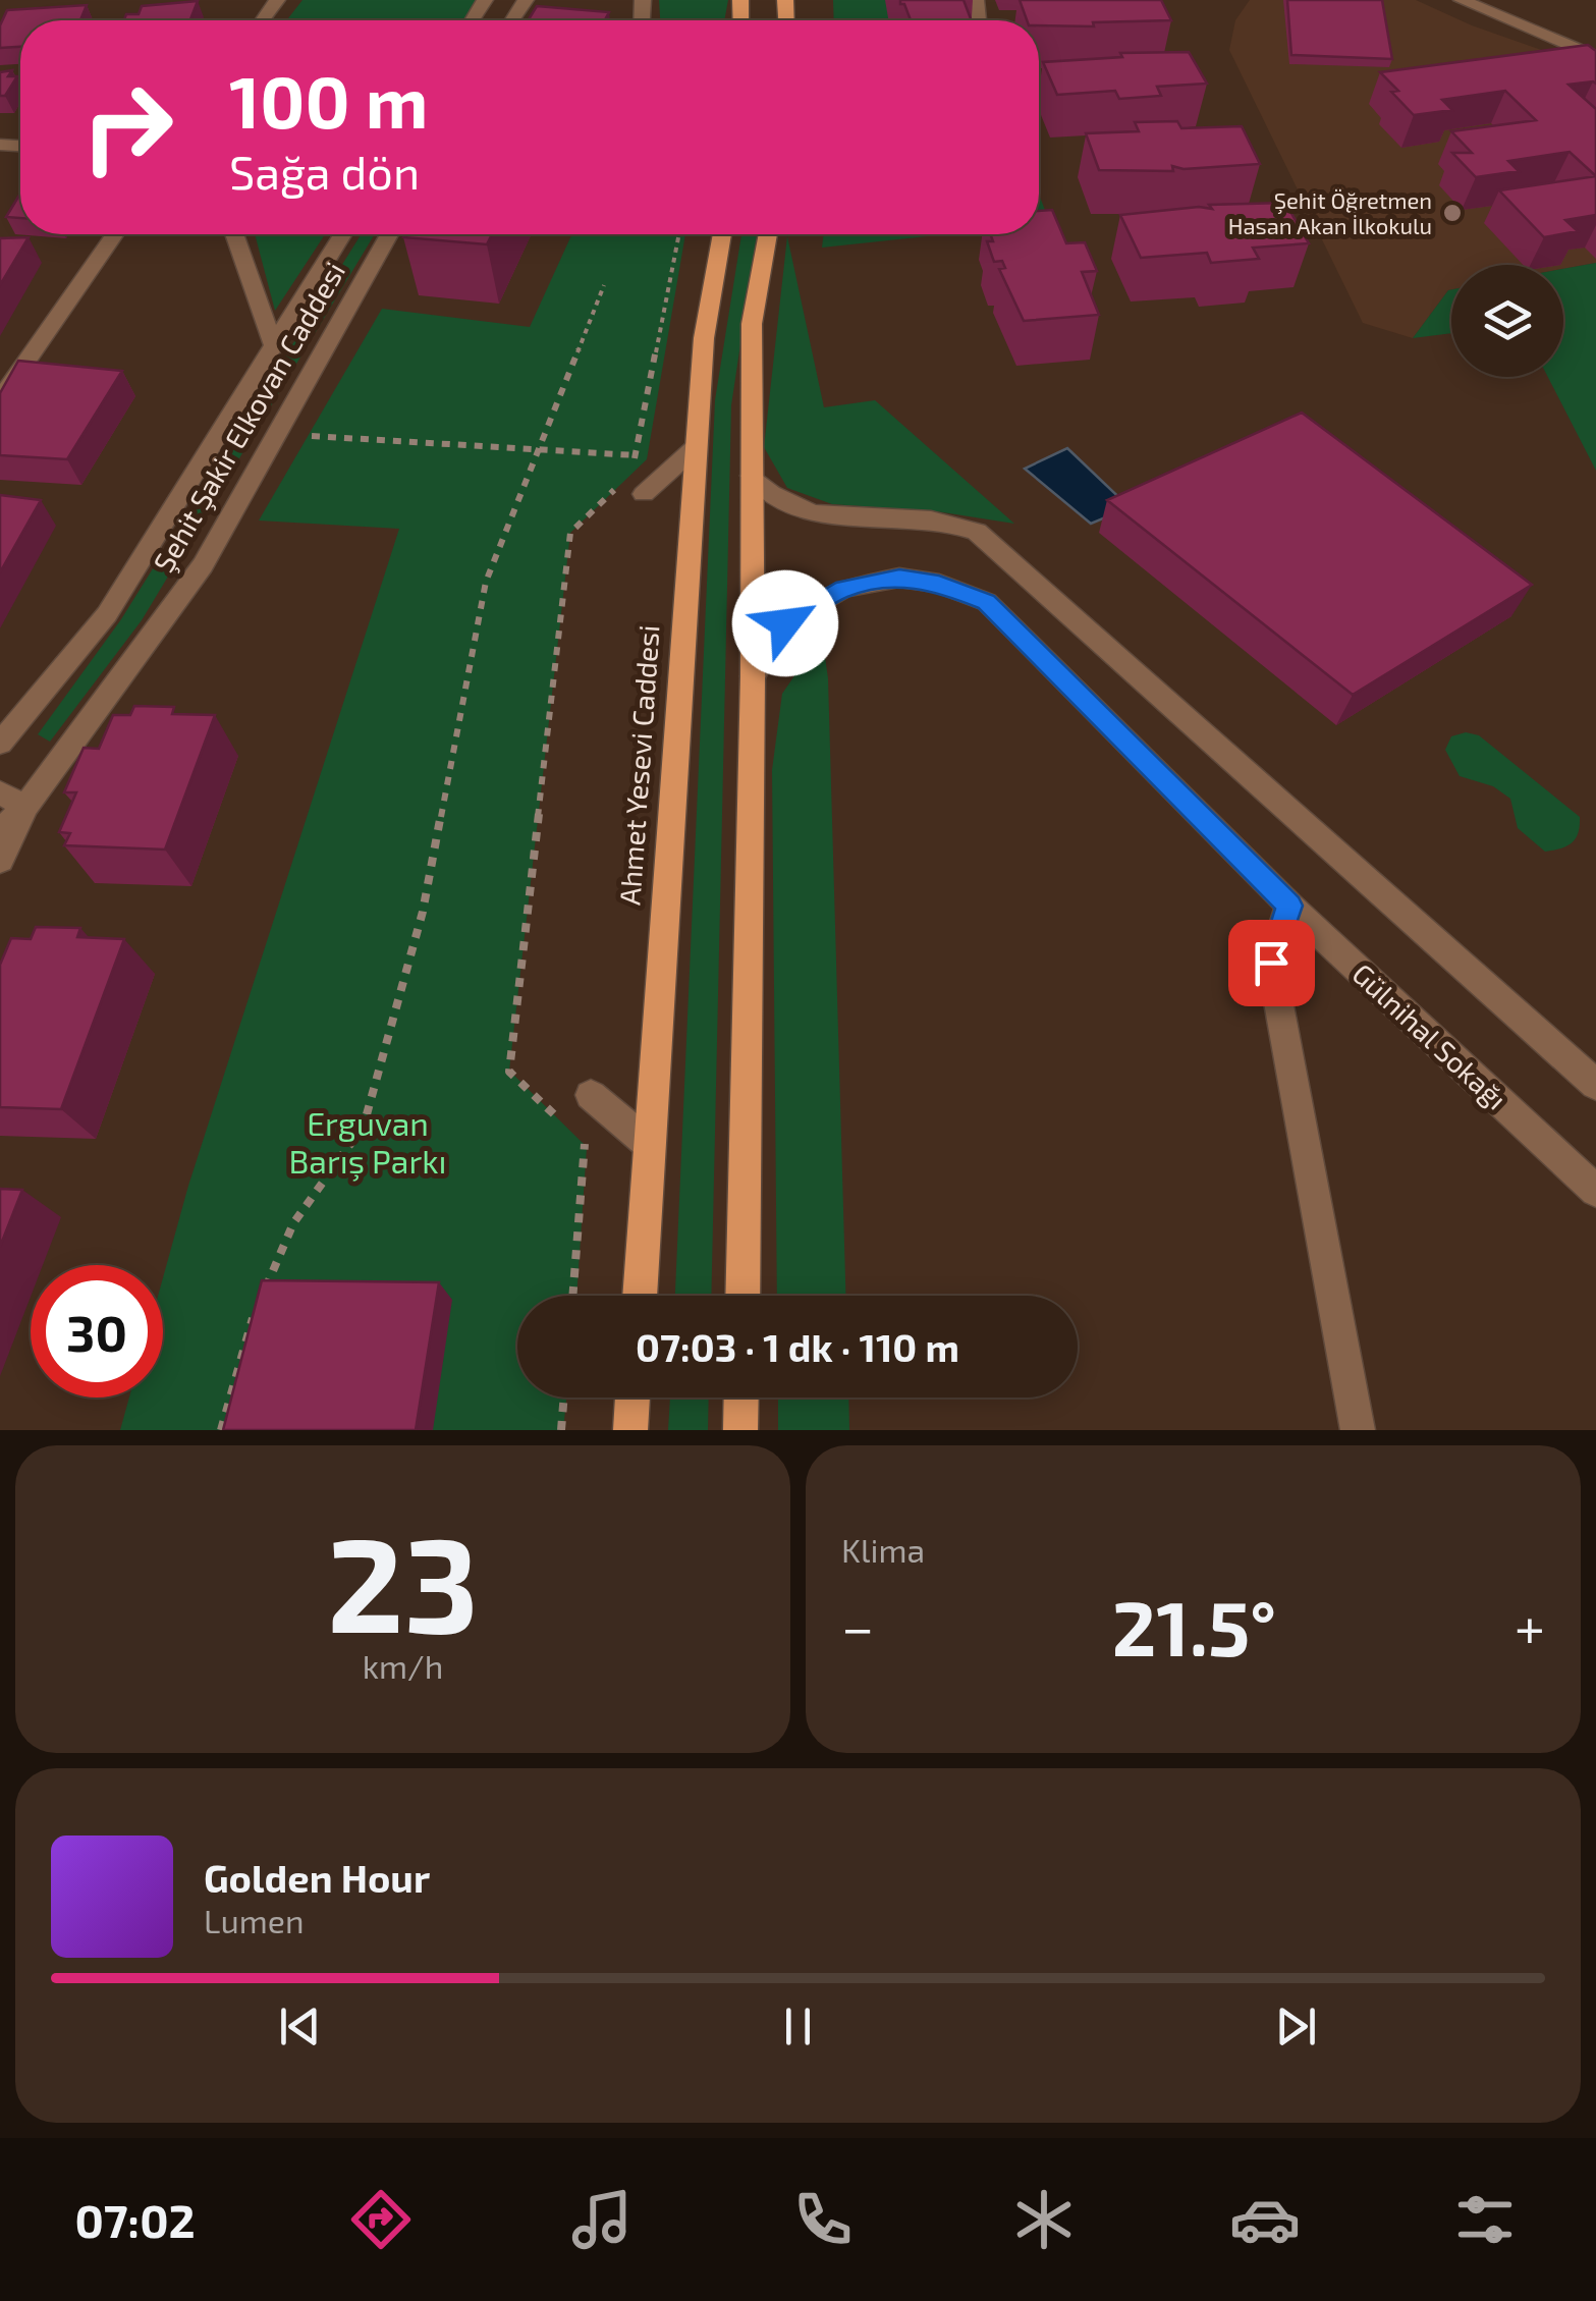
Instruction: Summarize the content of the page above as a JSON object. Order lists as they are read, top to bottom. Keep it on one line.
{"streets":{"main road":["Ahmet Yesevi Caddesi"],"street":["Şehit Şakir Elkovan Caddesi","Gülnihal Sokağı"]},"parks":["Erguvan Barış Parkı"],"places":["Şehit Öğretmen Hasan Akan İlkokulu"],"page":{"turn":["100 m","Sağa dön"],"limit":"30","trip":"07:03 · 1 dk · 110 m","tile":[["23","km/h"],"Klima"],"heat":["−","21.5°","+"],"song":["Golden Hour","Lumen"],"tabs":"07:02"}}
